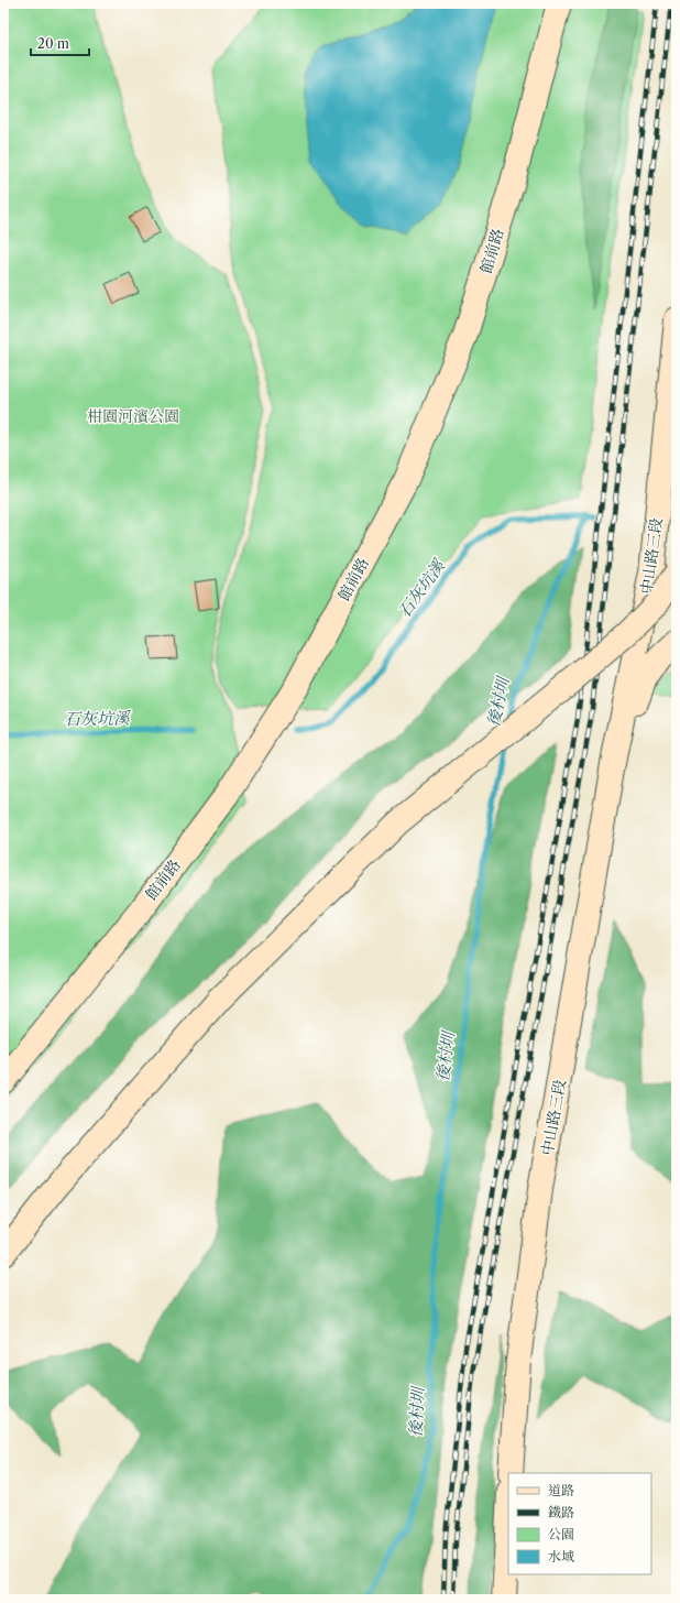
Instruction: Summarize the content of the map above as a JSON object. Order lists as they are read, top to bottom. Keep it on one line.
{"streets":{"street":["館前路","中山路三段"]},"water":["石灰坑溪","後村圳"],"parks":["柑園河濱公園"],"legend":["道路","鐵路","公園","水域"],"scale_bar":"20 m"}
